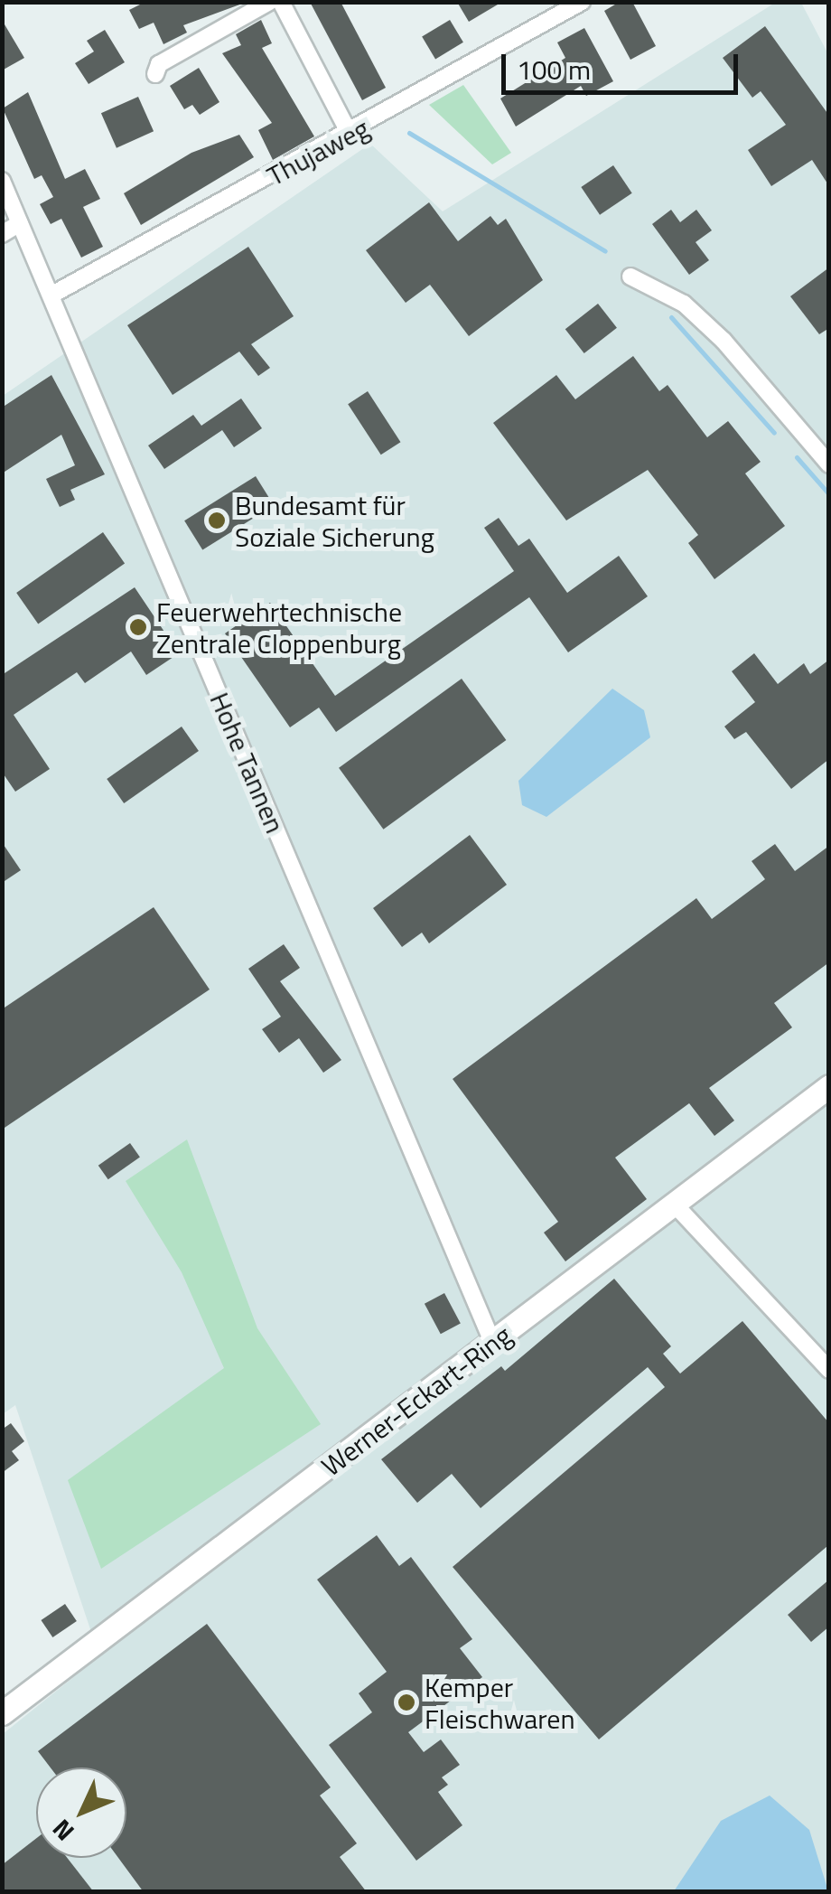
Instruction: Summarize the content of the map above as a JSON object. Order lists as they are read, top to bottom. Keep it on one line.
{"streets":{"street":["Thujaweg","Hohe Tannen","Werner-Eckart-Ring"]},"crossings":[["Thujaweg","Hohe Tannen"],["Hohe Tannen","Werner-Eckart-Ring"]],"places":["Bundesamt für Soziale Sicherung","Feuerwehrtechnische Zentrale Cloppenburg","Kemper Fleischwaren"],"scale_bar":"100 m","north":"bottom left"}
